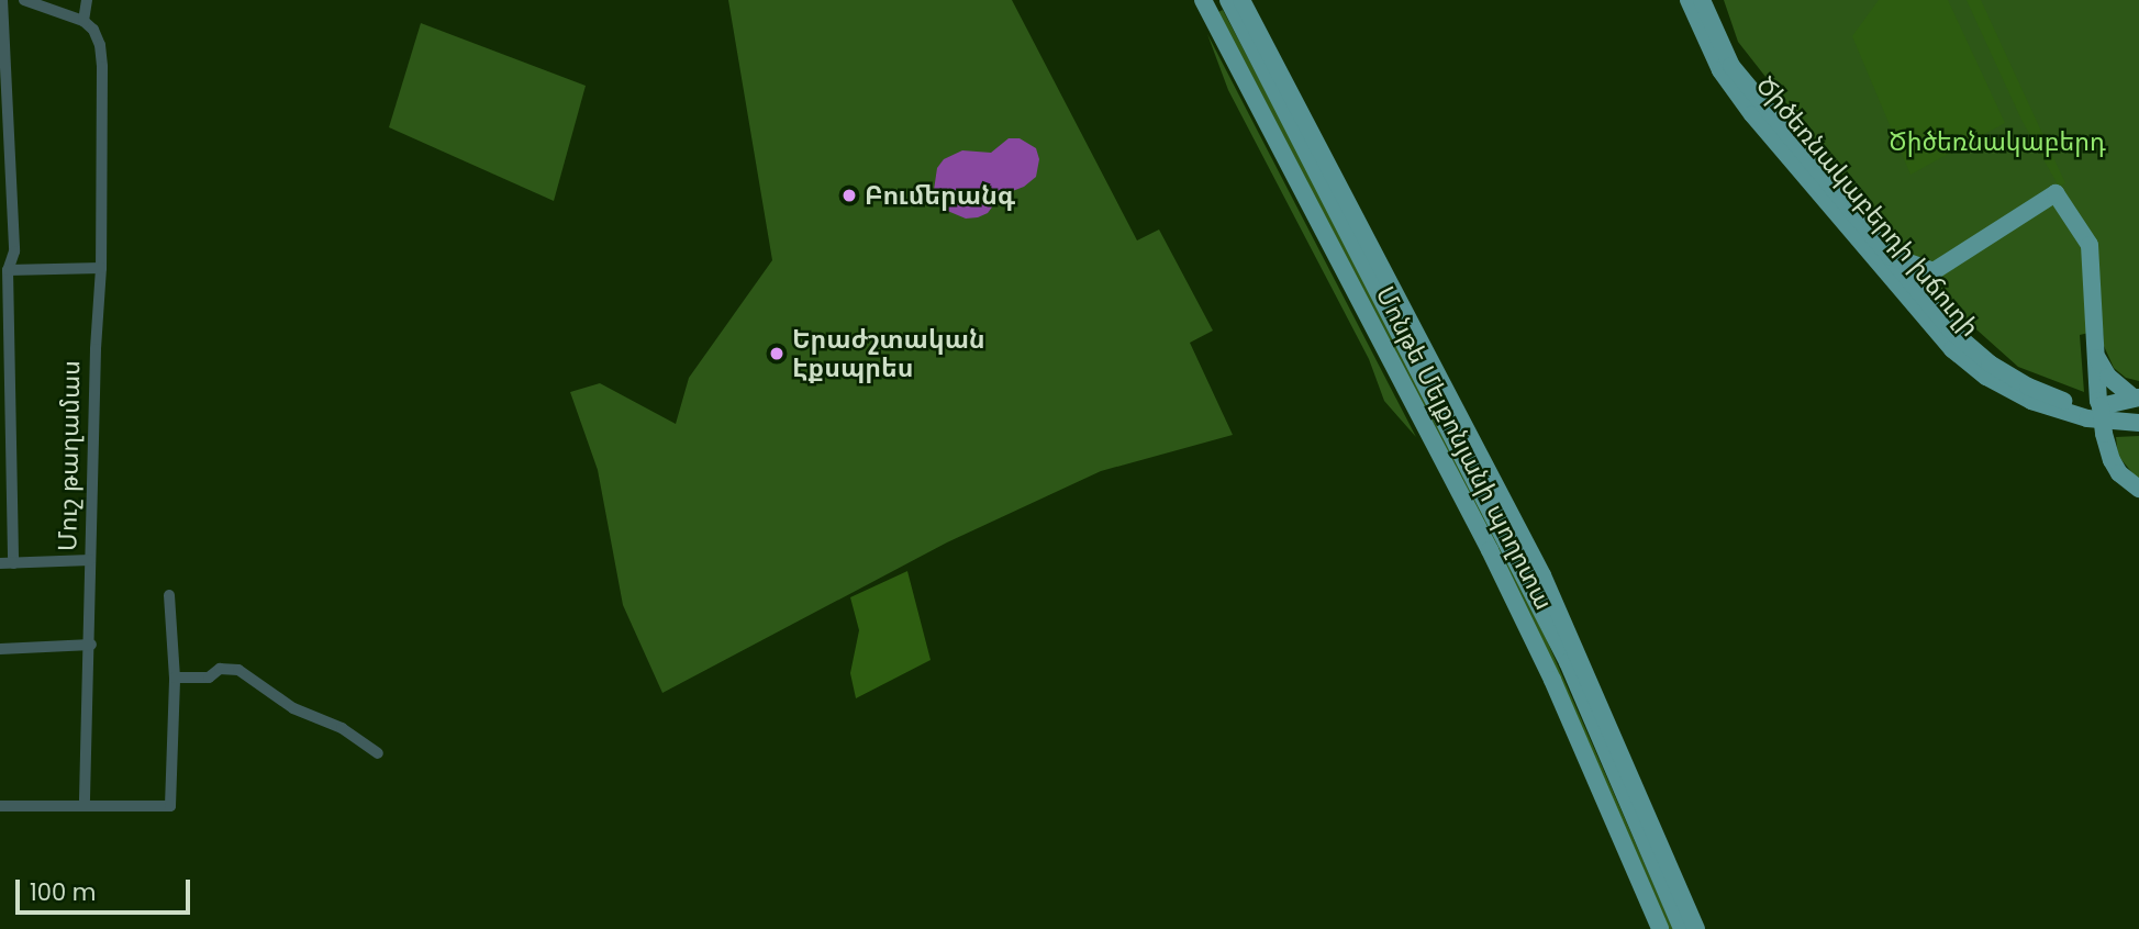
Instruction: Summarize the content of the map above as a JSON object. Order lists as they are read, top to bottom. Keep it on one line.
{"streets":{"main road":["Ծիծեռնակաբերդի խճուղի","Մոնթե Մելքոնյանի պողոտա"],"street":["Մուշ թաղամաս"]},"parks":["Ծիծեռնակաբերդ"],"places":["Բումերանգ","Երաժշտական Էքսպրես"],"scale_bar":"100 m"}
